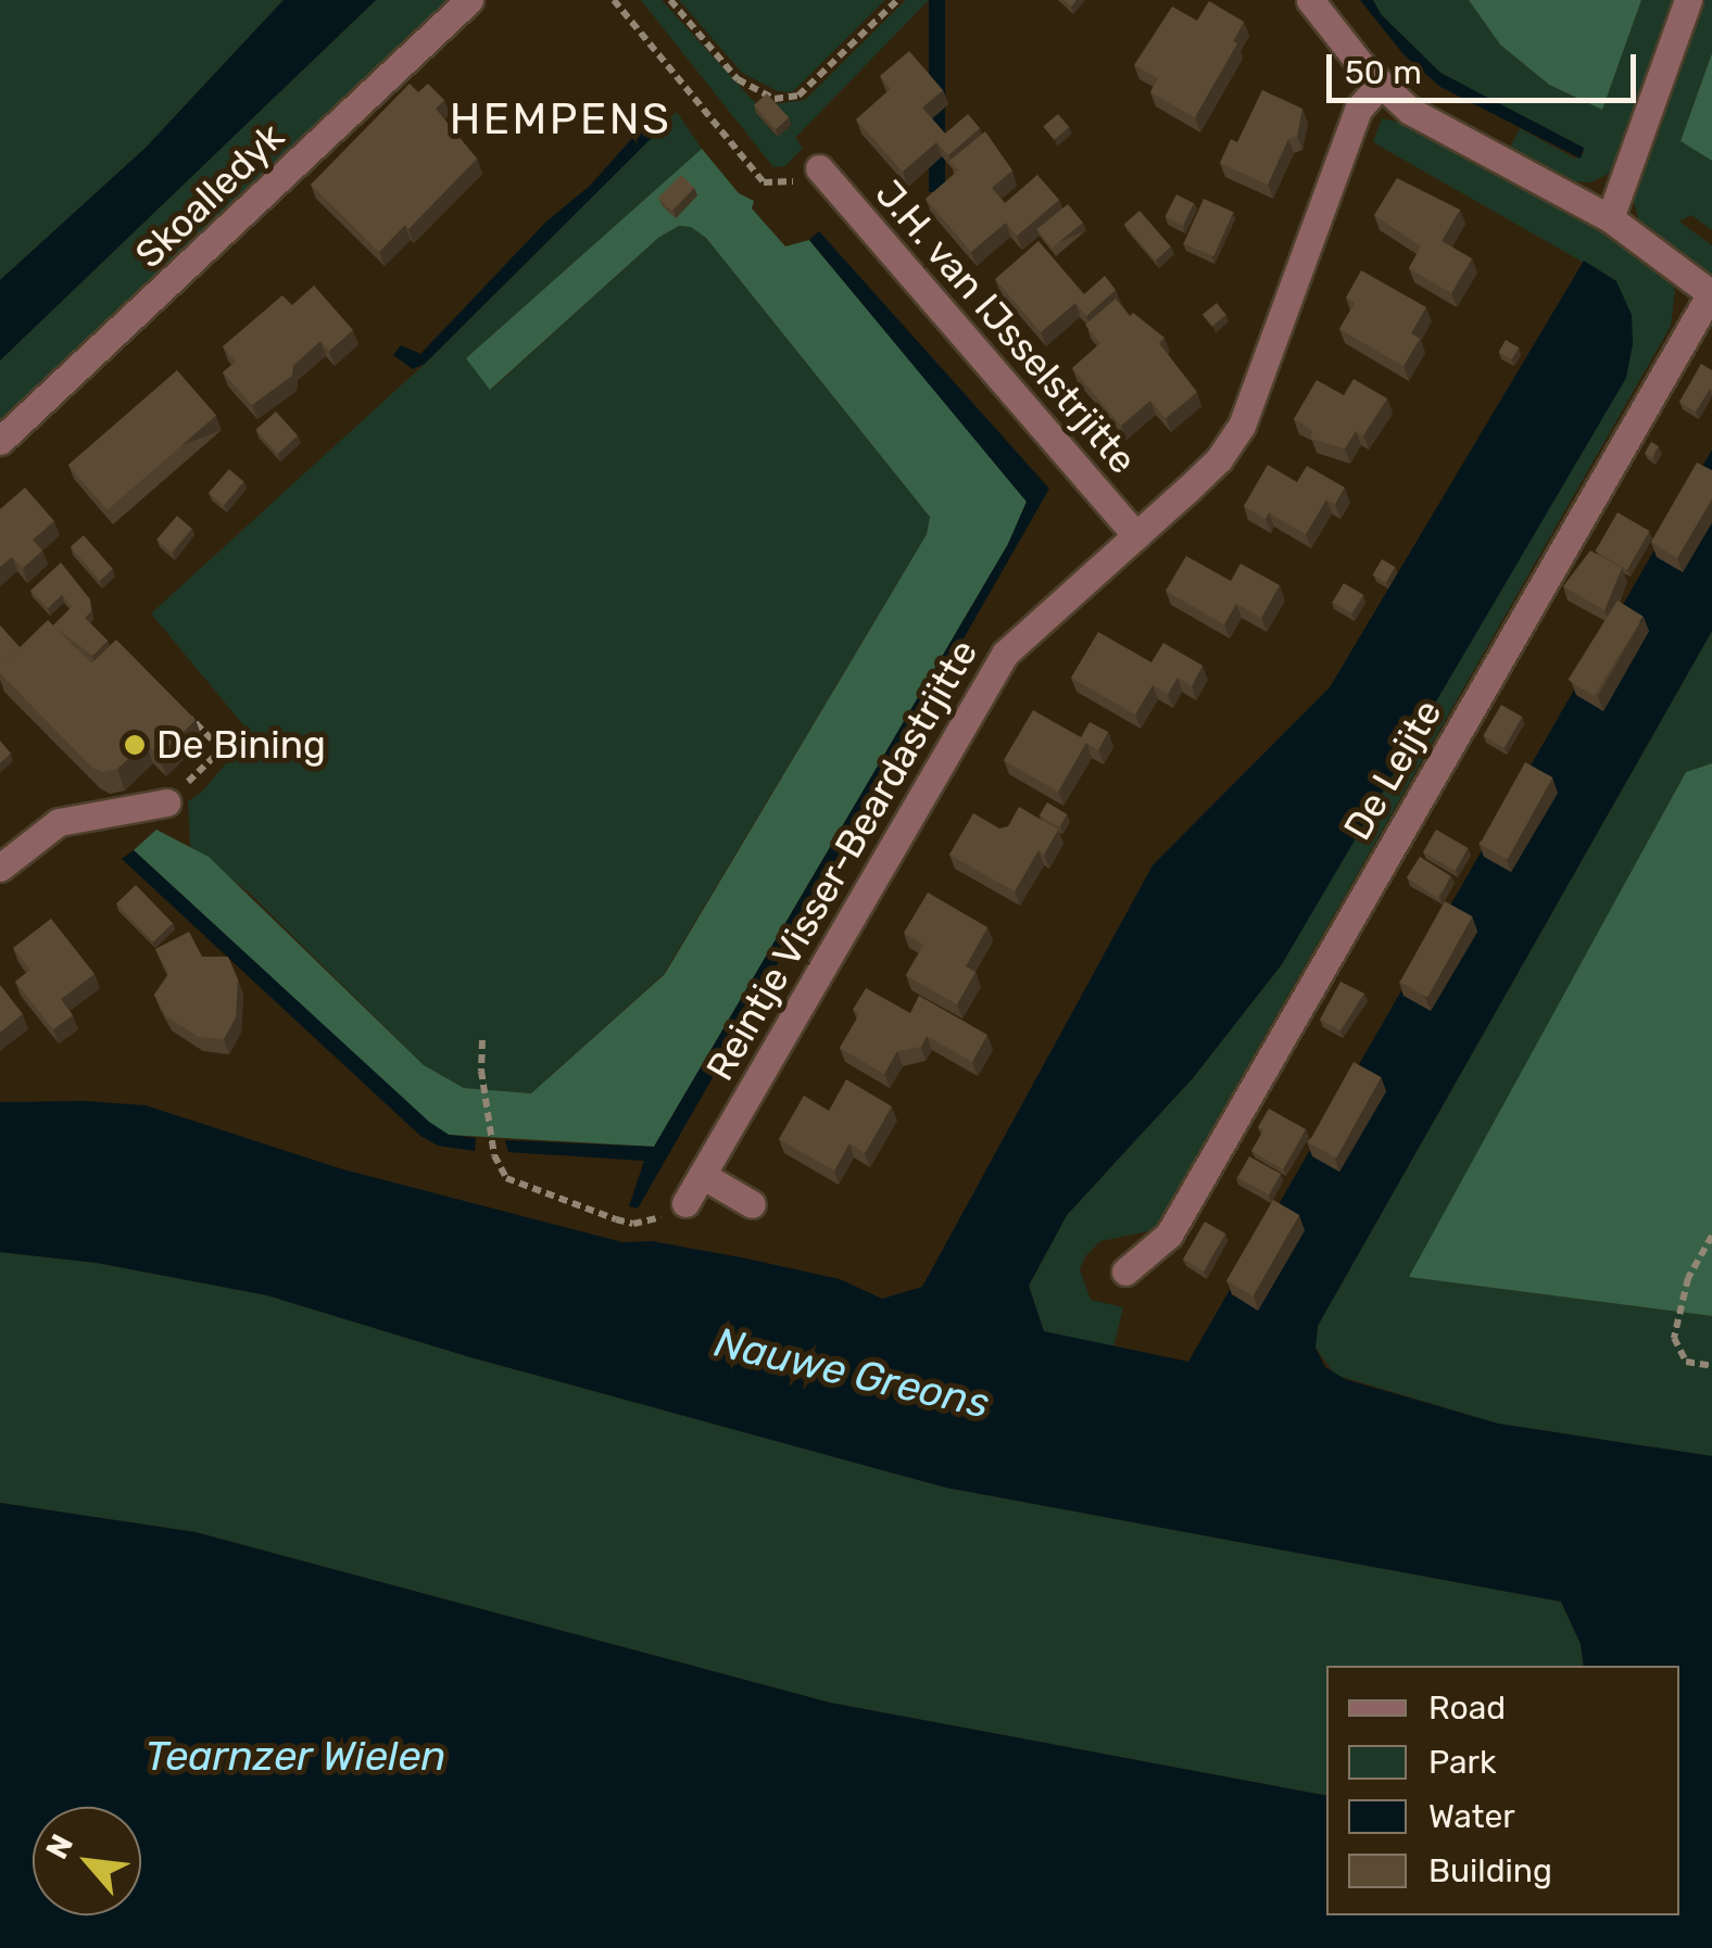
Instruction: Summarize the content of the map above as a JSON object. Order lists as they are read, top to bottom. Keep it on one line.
{"streets":{"street":["Skoalledyk","J.H. van IJsselstrjitte","De Leijte","Reintje Visser-Beardastrjitte"]},"crossings":[["J.H. van IJsselstrjitte","Reintje Visser-Beardastrjitte"]],"districts":["HEMPENS"],"water":["Nauwe Greons","Tearnzer Wielen"],"places":["De Bining"],"legend":["Road","Park","Water","Building"],"scale_bar":"50 m","north":"top left"}
